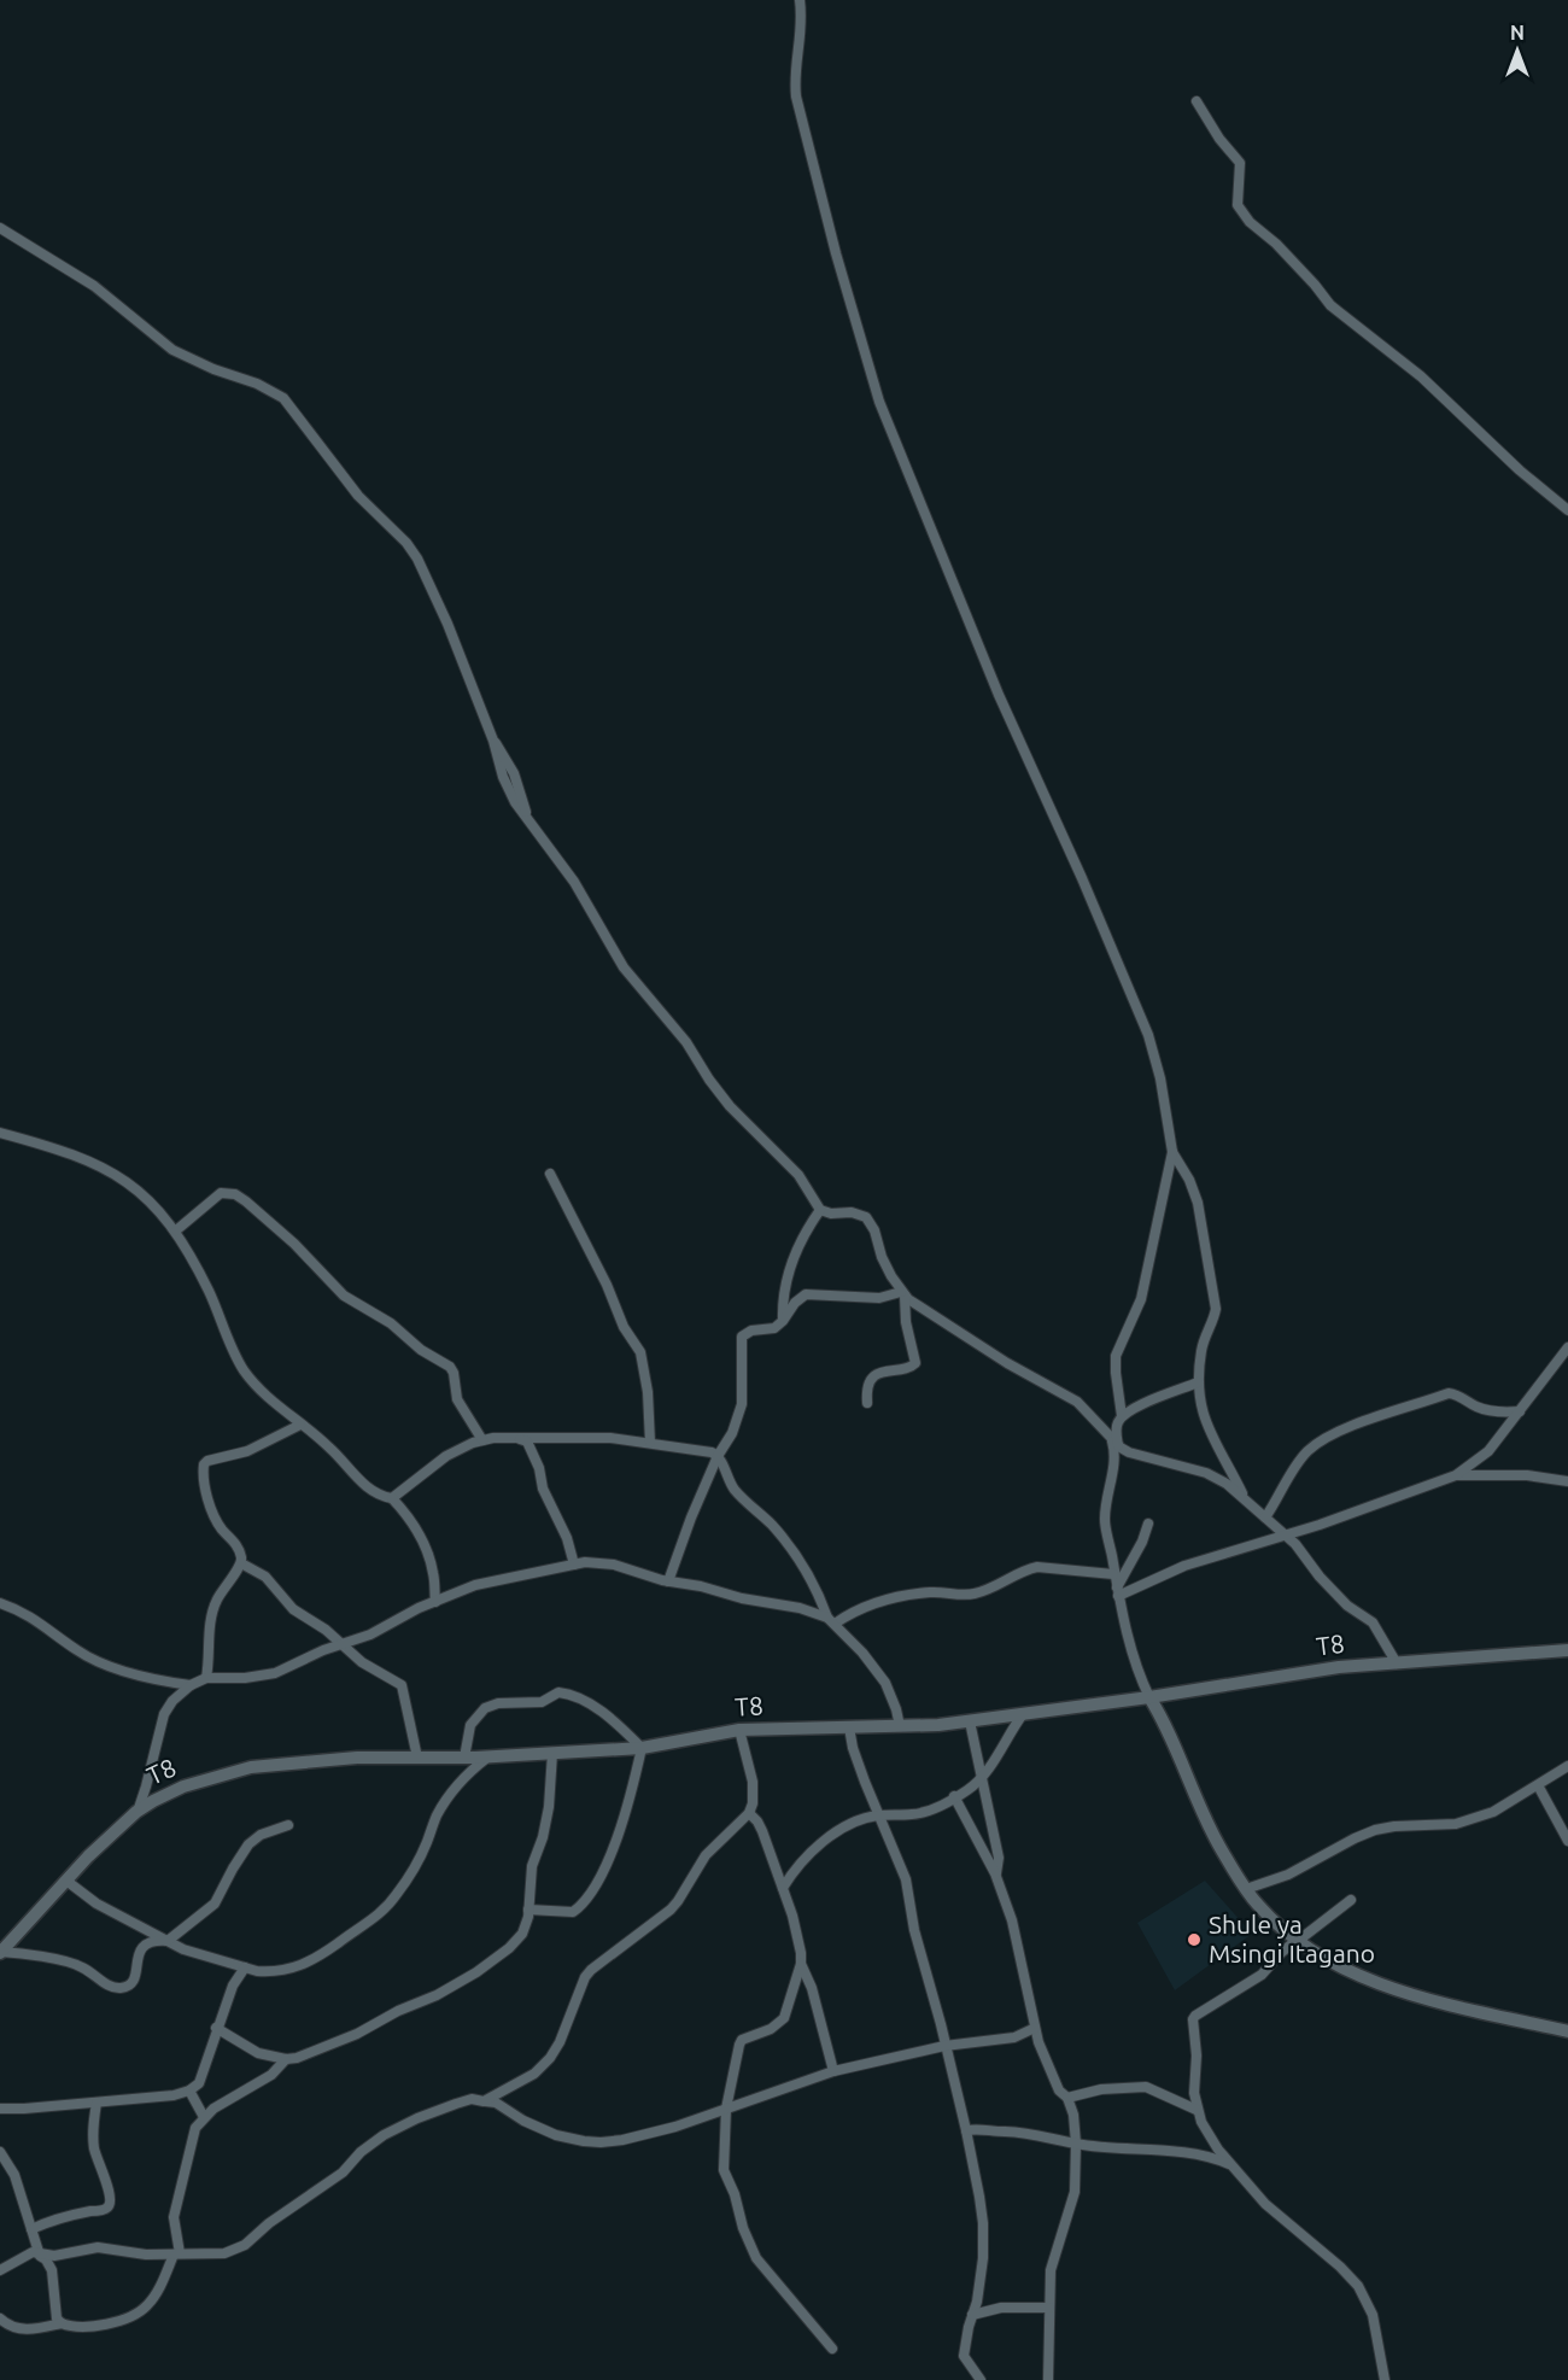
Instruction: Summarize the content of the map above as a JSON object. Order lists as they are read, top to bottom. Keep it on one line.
{"streets":{"street":["T8"]},"places":["Shule ya Msingi Itagano"],"north":"top"}
